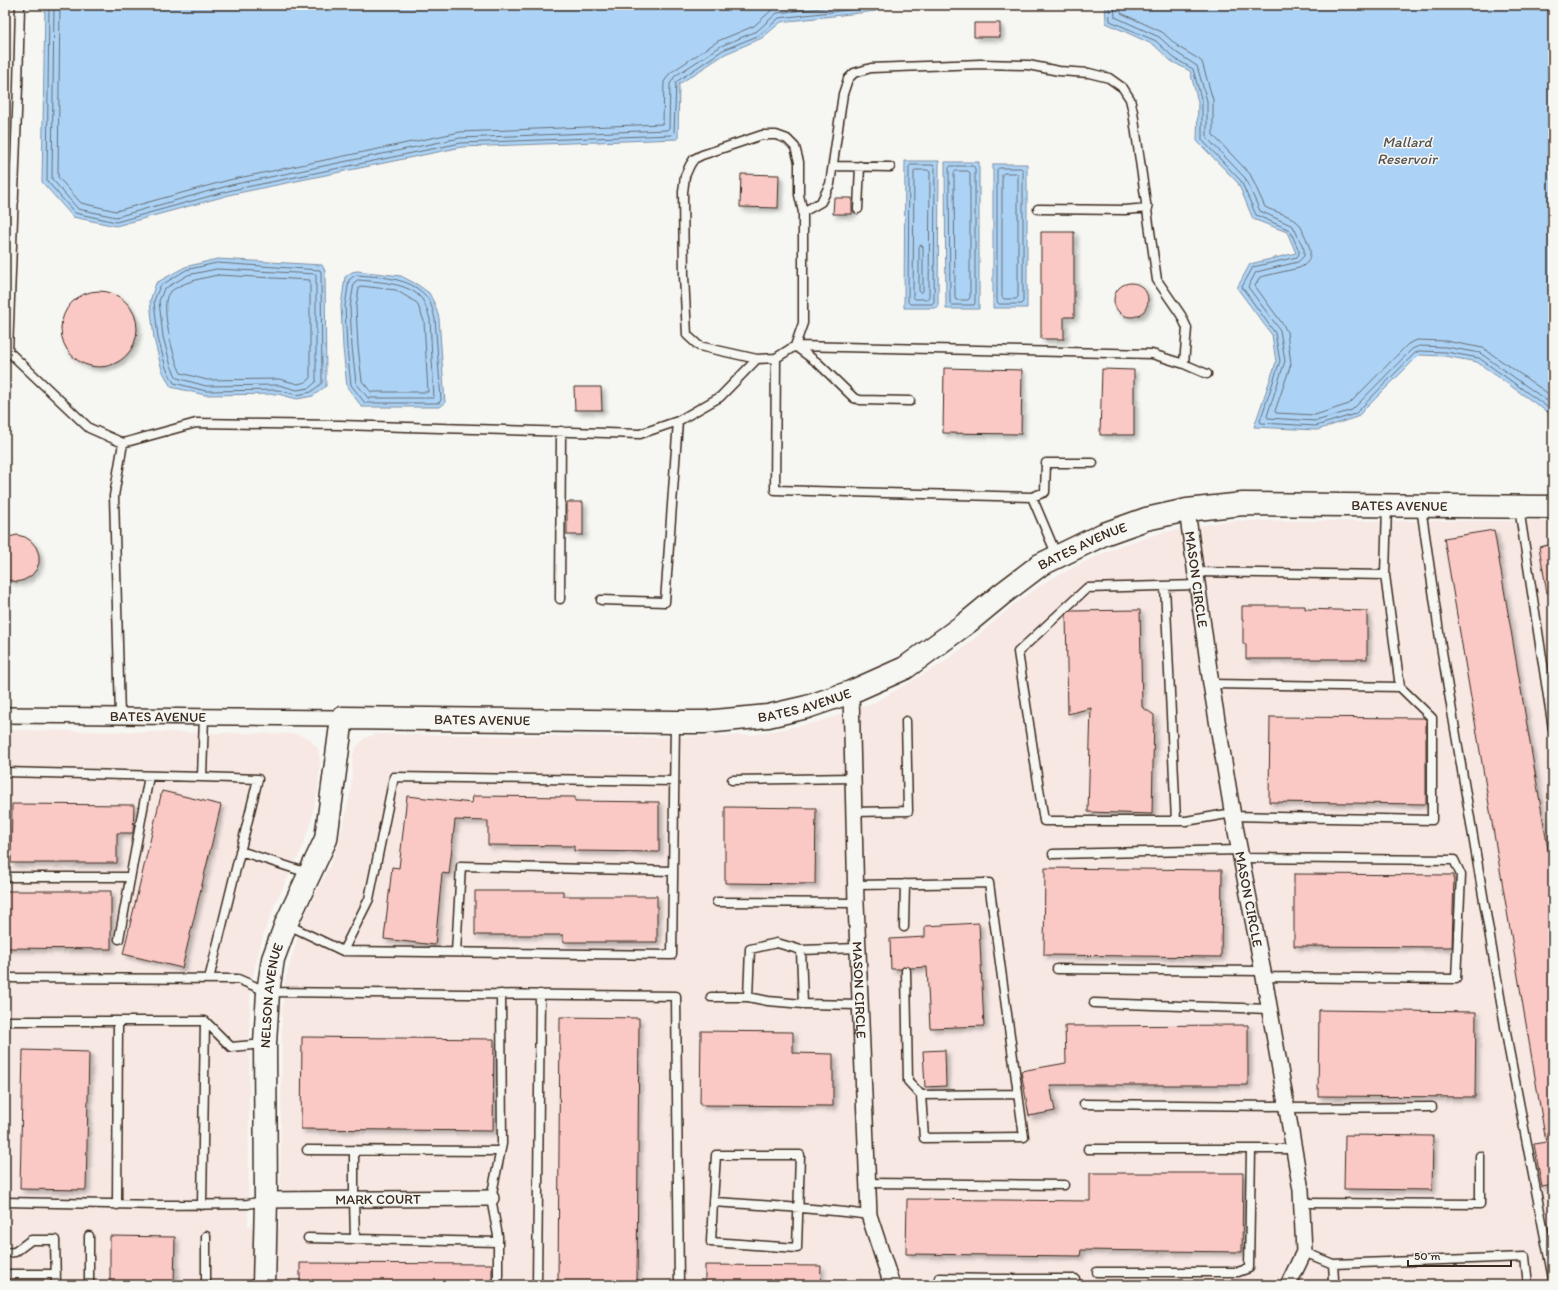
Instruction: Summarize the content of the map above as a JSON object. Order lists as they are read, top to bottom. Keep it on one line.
{"streets":{"street":["BATES AVENUE","MASON CIRCLE","NELSON AVENUE","MARK COURT"]},"crossings":[["BATES AVENUE","MASON CIRCLE"],["BATES AVENUE","NELSON AVENUE"],["NELSON AVENUE","MARK COURT"]],"water":["Mallard Reservoir"],"scale_bar":"50 m"}
